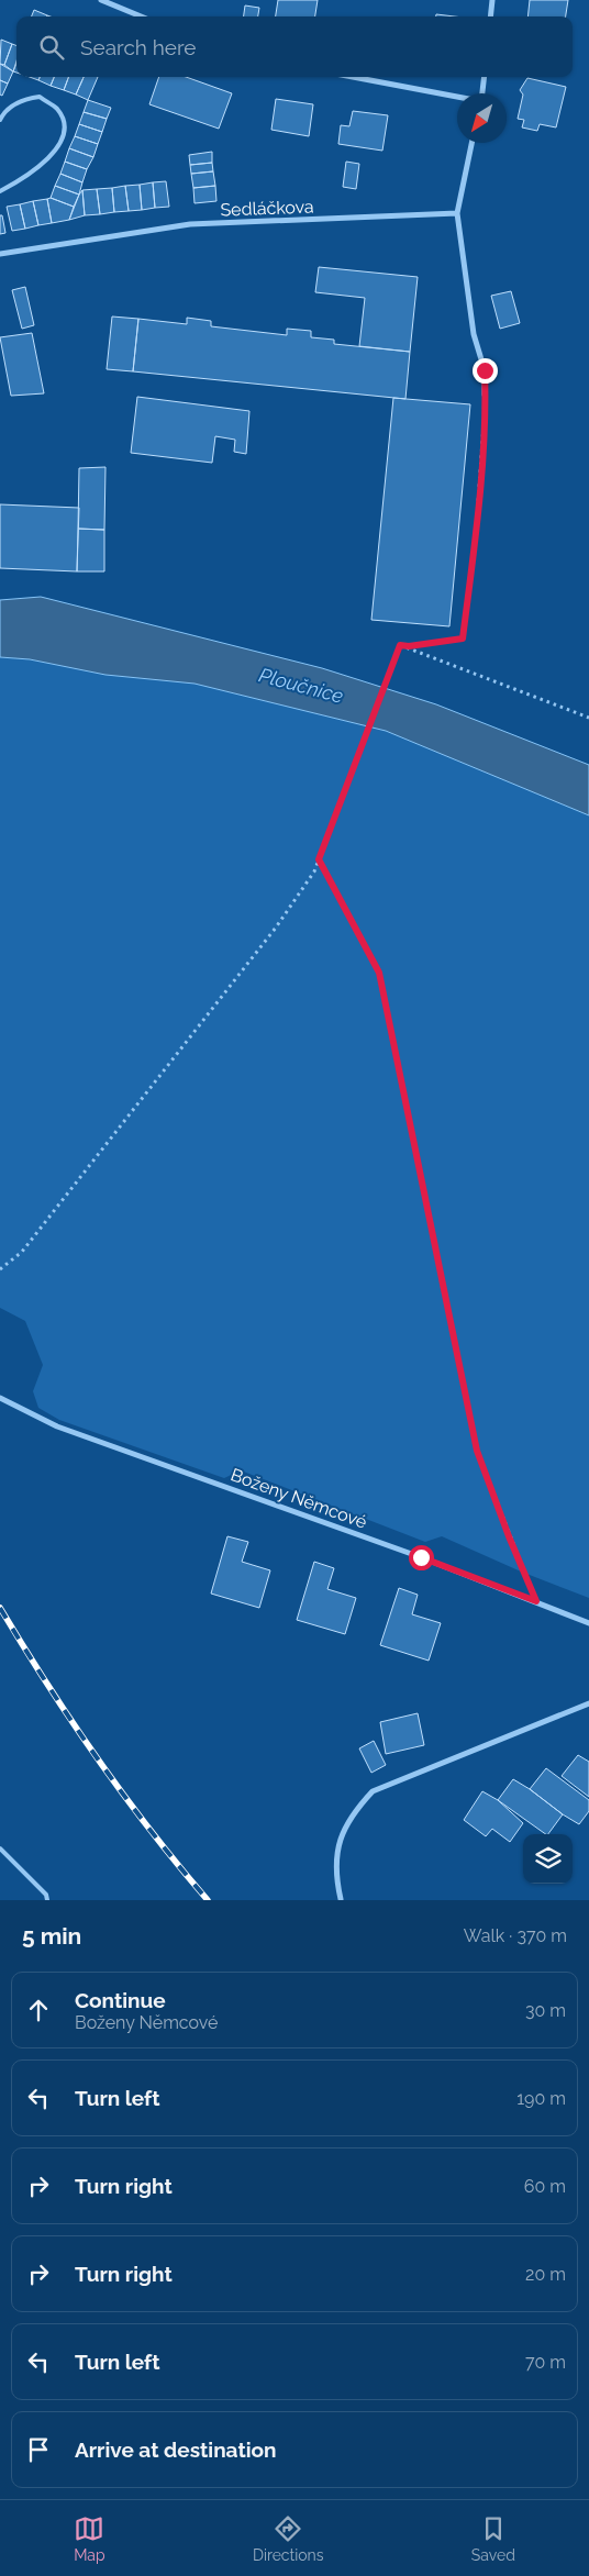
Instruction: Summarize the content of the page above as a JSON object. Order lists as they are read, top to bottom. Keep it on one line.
{"streets":{"street":["Sedláčkova","Boženy Němcové"]},"water":["Ploučnice"],"north":"bottom left","page":{"search":"Search here","heading":["5 min","Walk · 370 m"],"list":[["Continue","Boženy Němcové","30 m"],["Turn left","190 m"],["Turn right","60 m"],["Turn right","20 m"],["Turn left","70 m"],"Arrive at destination"],"nav":["Map","Directions","Saved"]}}
